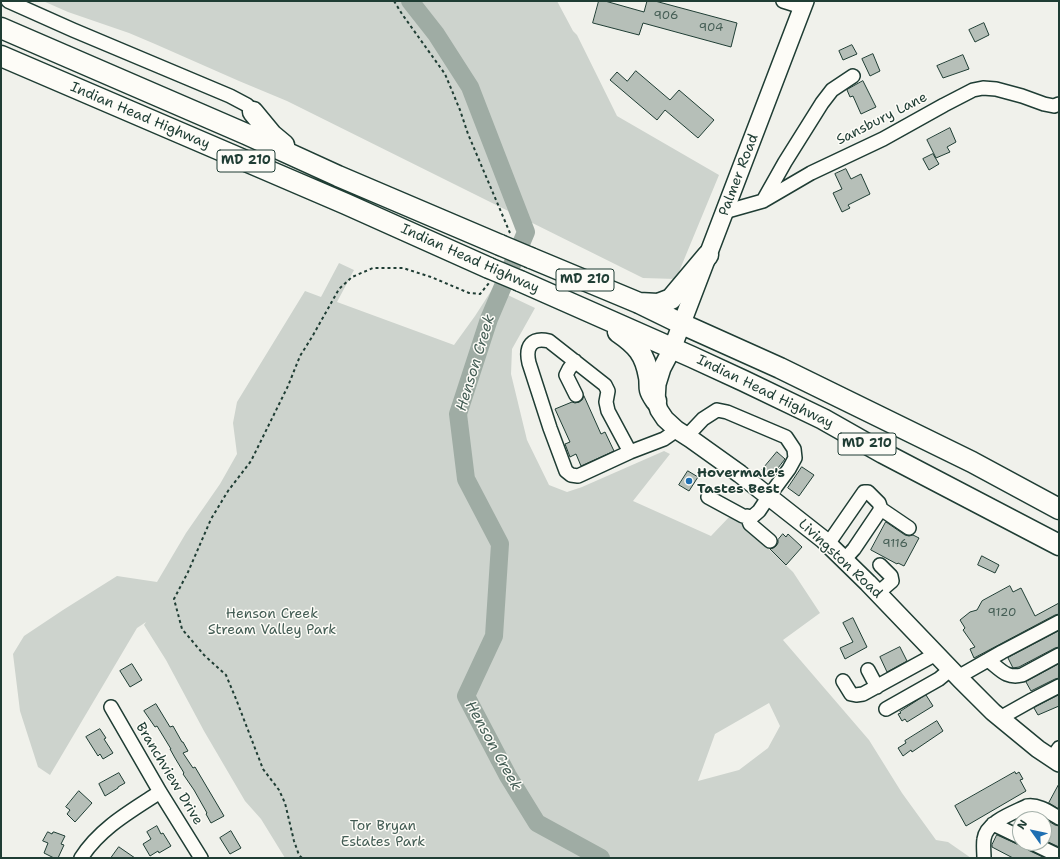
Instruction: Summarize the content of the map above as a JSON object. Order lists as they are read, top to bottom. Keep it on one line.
{"streets":{"highway":["Indian Head Highway","MD 210"],"main road":["Palmer Road","Livingston Road"],"street":["Sansbury Lane","Branchview Drive"]},"crossings":[["Indian Head Highway","Palmer Road"],["Sansbury Lane","Palmer Road"]],"water":["Henson Creek"],"parks":["Henson Creek Stream Valley Park","Tor Bryan Estates Park"],"places":["Hovermale's Tastes Best"],"house_numbers":["906","904","9116","9120"],"north":"top left"}
